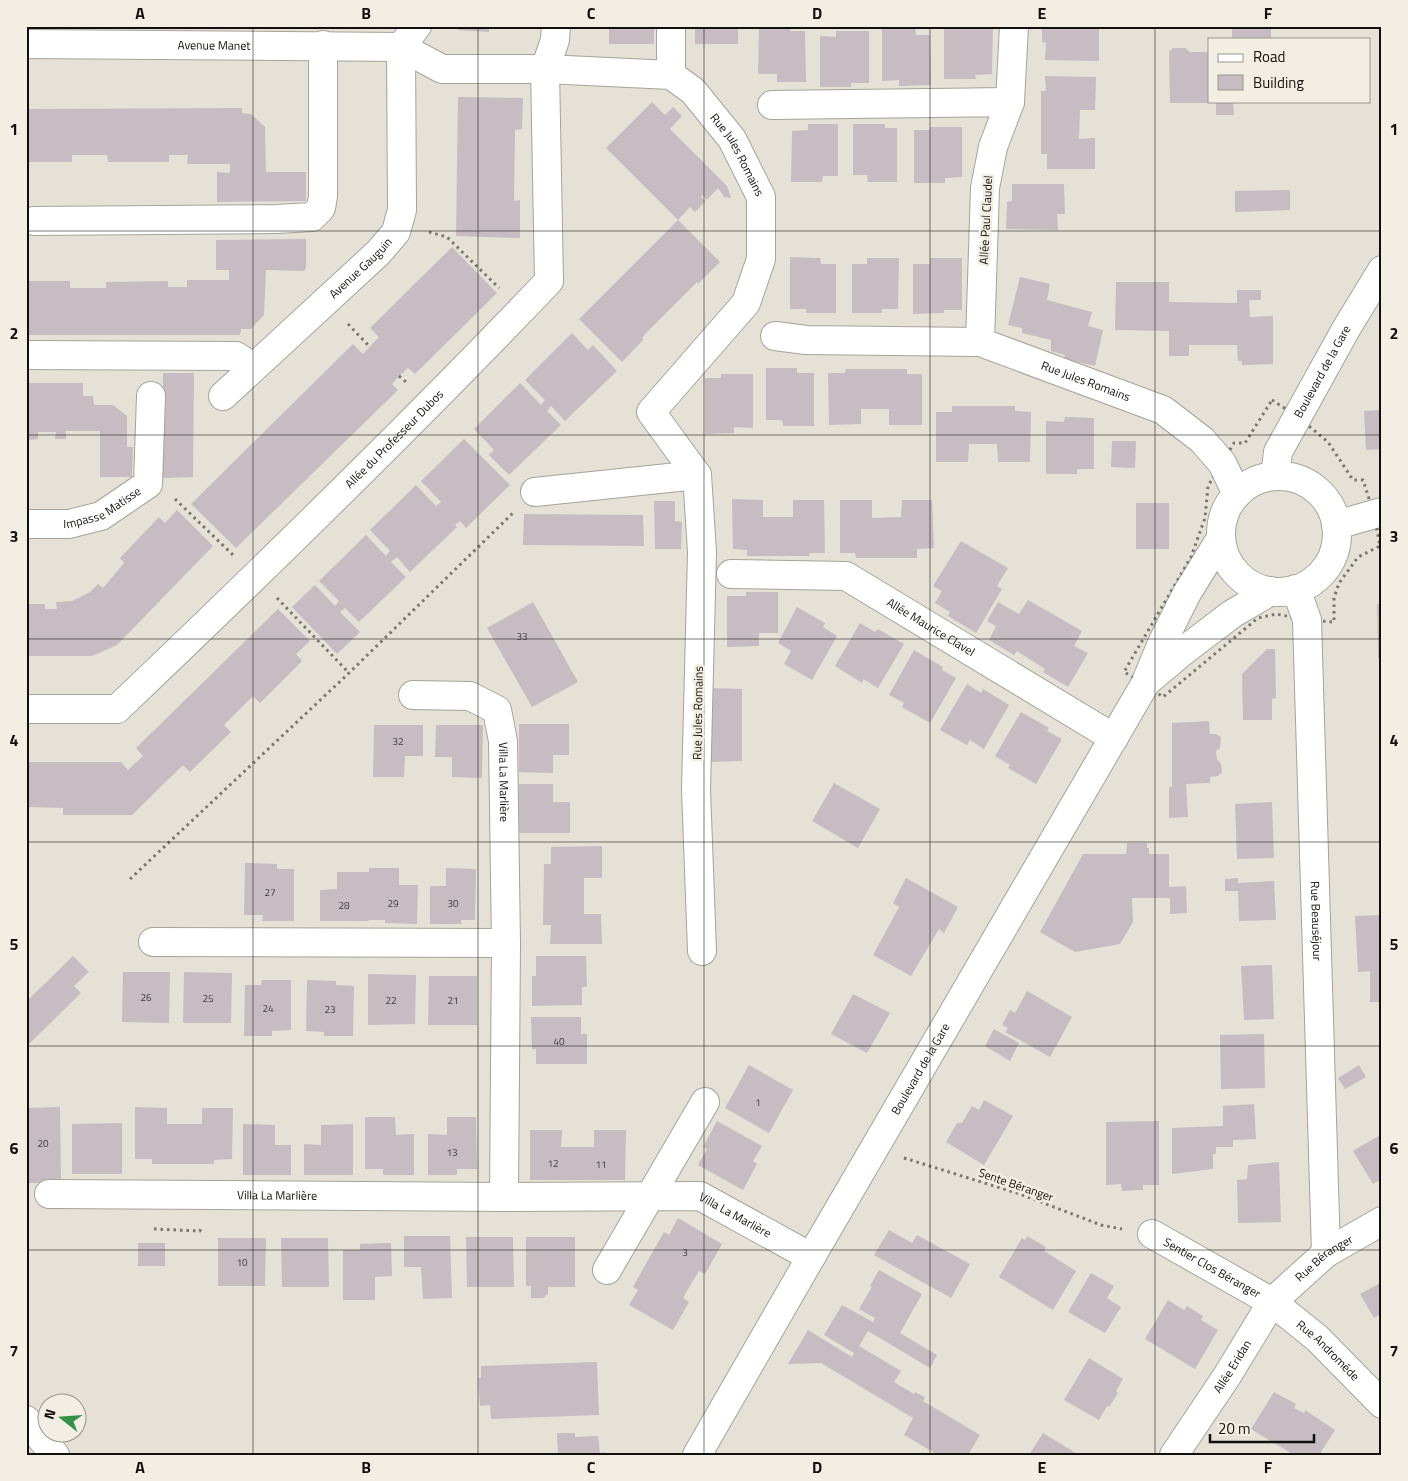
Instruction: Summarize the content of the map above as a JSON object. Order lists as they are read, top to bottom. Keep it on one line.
{"streets":{"street":["Avenue Manet","Rue Jules Romains","Allée Paul Claudel","Avenue Gauguin","Boulevard de la Gare","Allée du Professeur Dubos","Impasse Matisse","Allée Maurice Clavel","Villa La Marlière","Rue Beauséjour","Rue Béranger","Sentier Clos Béranger","Rue Androméde","Allée Eridan"],"path":["Sente Béranger"]},"crossings":[["Avenue Manet","Avenue Gauguin"],["Rue Jules Romains","Allée Paul Claudel"],["Rue Jules Romains","Boulevard de la Gare"],["Rue Jules Romains","Rue Beauséjour"],["Boulevard de la Gare","Allée Maurice Clavel"],["Boulevard de la Gare","Villa La Marlière"],["Boulevard de la Gare","Rue Beauséjour"],["Boulevard de la Gare","Sente Béranger"],["Rue Beauséjour","Rue Béranger"],["Sente Béranger","Sentier Clos Béranger"],["Rue Béranger","Sentier Clos Béranger"],["Rue Béranger","Rue Androméde"],["Rue Béranger","Allée Eridan"],["Sentier Clos Béranger","Rue Androméde"],["Sentier Clos Béranger","Allée Eridan"],["Rue Androméde","Allée Eridan"]],"house_numbers":["33","32","27","29","30","28","26","25","22","21","24","23","40","1","20","13","12","11","3","10"],"legend":["Road","Building"],"scale_bar":"20 m","north":"left","grid":{"columns":["A","B","C","D","E","F"],"rows":["1","2","3","4","5","6","7"]}}
